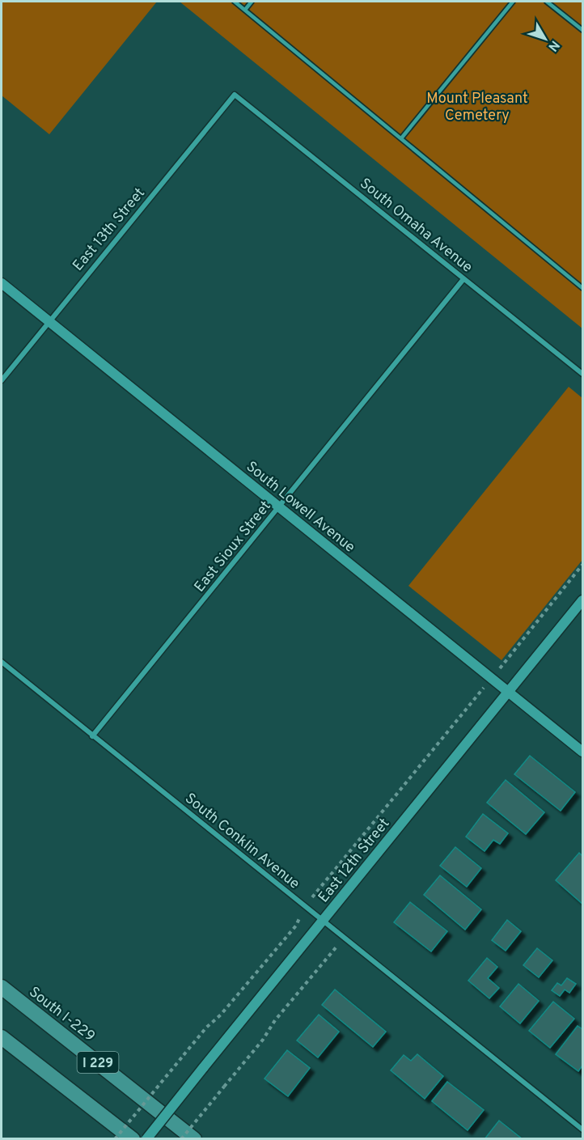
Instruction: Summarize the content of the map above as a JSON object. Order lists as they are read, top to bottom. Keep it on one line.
{"streets":{"highway":["South I-229","I 229"],"street":["South Omaha Avenue","East 13th Street","South Lowell Avenue","East Sioux Street","South Conklin Avenue","East 12th Street"]},"crossings":[["South Omaha Avenue","East 13th Street"],["South Omaha Avenue","East Sioux Street"],["East 13th Street","South Lowell Avenue"],["South Lowell Avenue","East Sioux Street"],["South Lowell Avenue","East 12th Street"],["East Sioux Street","South Conklin Avenue"],["South Conklin Avenue","East 12th Street"]],"parks":["Mount Pleasant Cemetery"],"north":"bottom right"}
